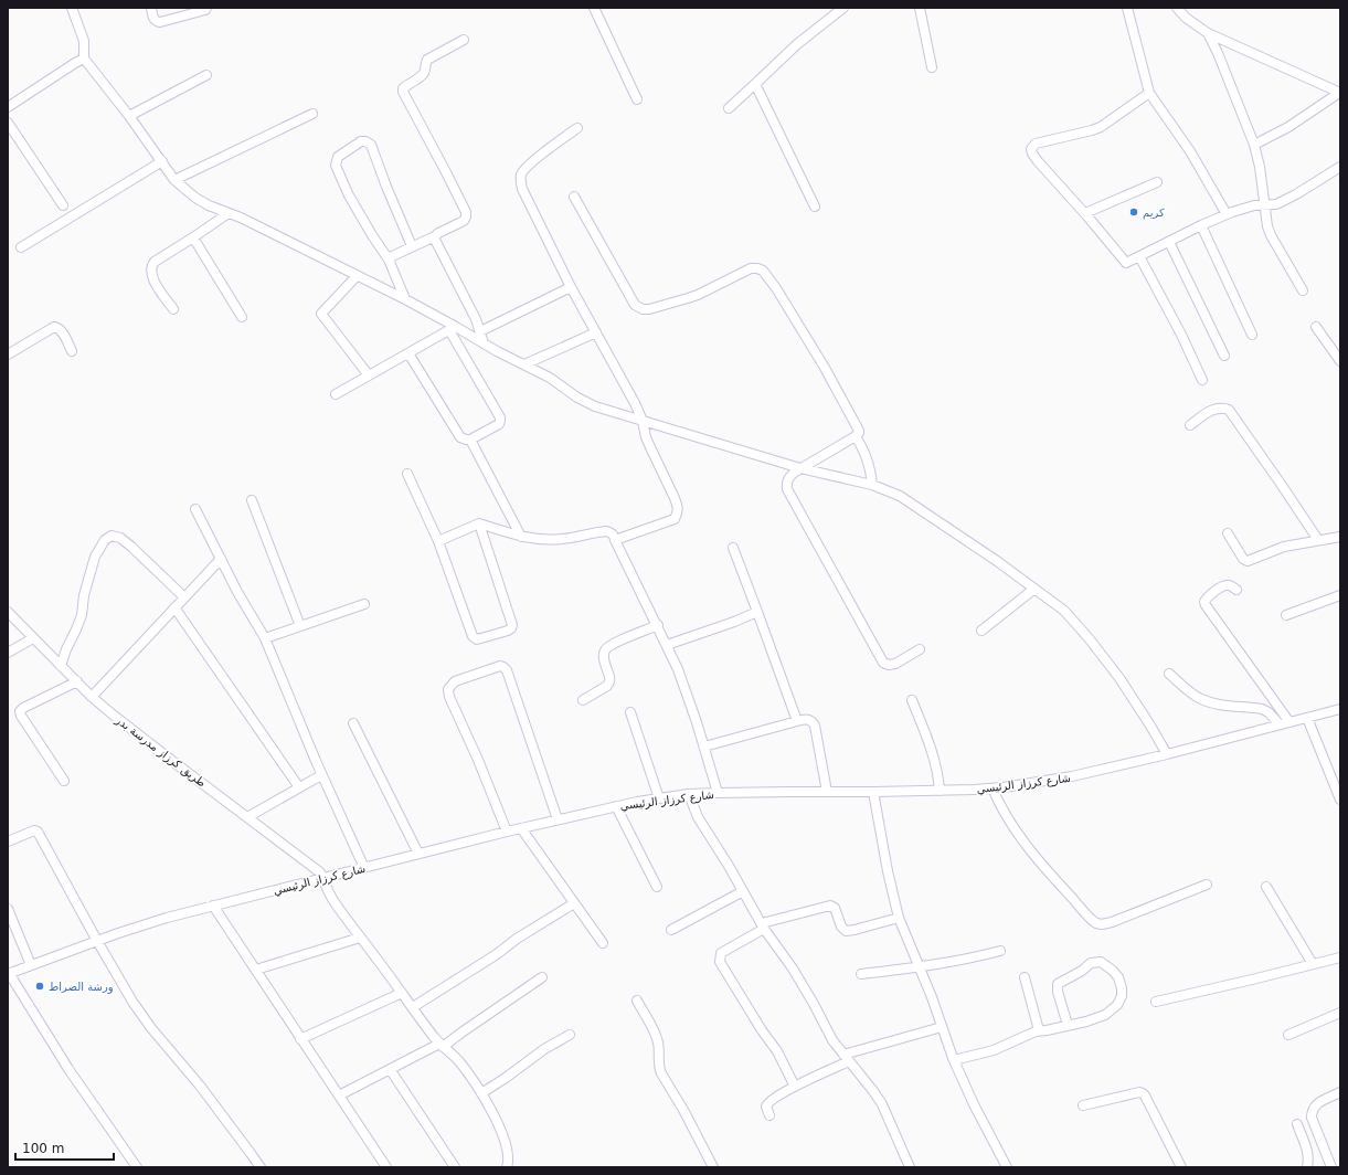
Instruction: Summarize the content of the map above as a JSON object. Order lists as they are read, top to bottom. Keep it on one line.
{"streets":{"street":["طريق كرزاز مدرسة بدر","شارع كرزاز الرئيسي"]},"crossings":[["طريق كرزاز مدرسة بدر","شارع كرزاز الرئيسي"]],"places":["كريم","ورشة الضراط"],"scale_bar":"100 m"}
